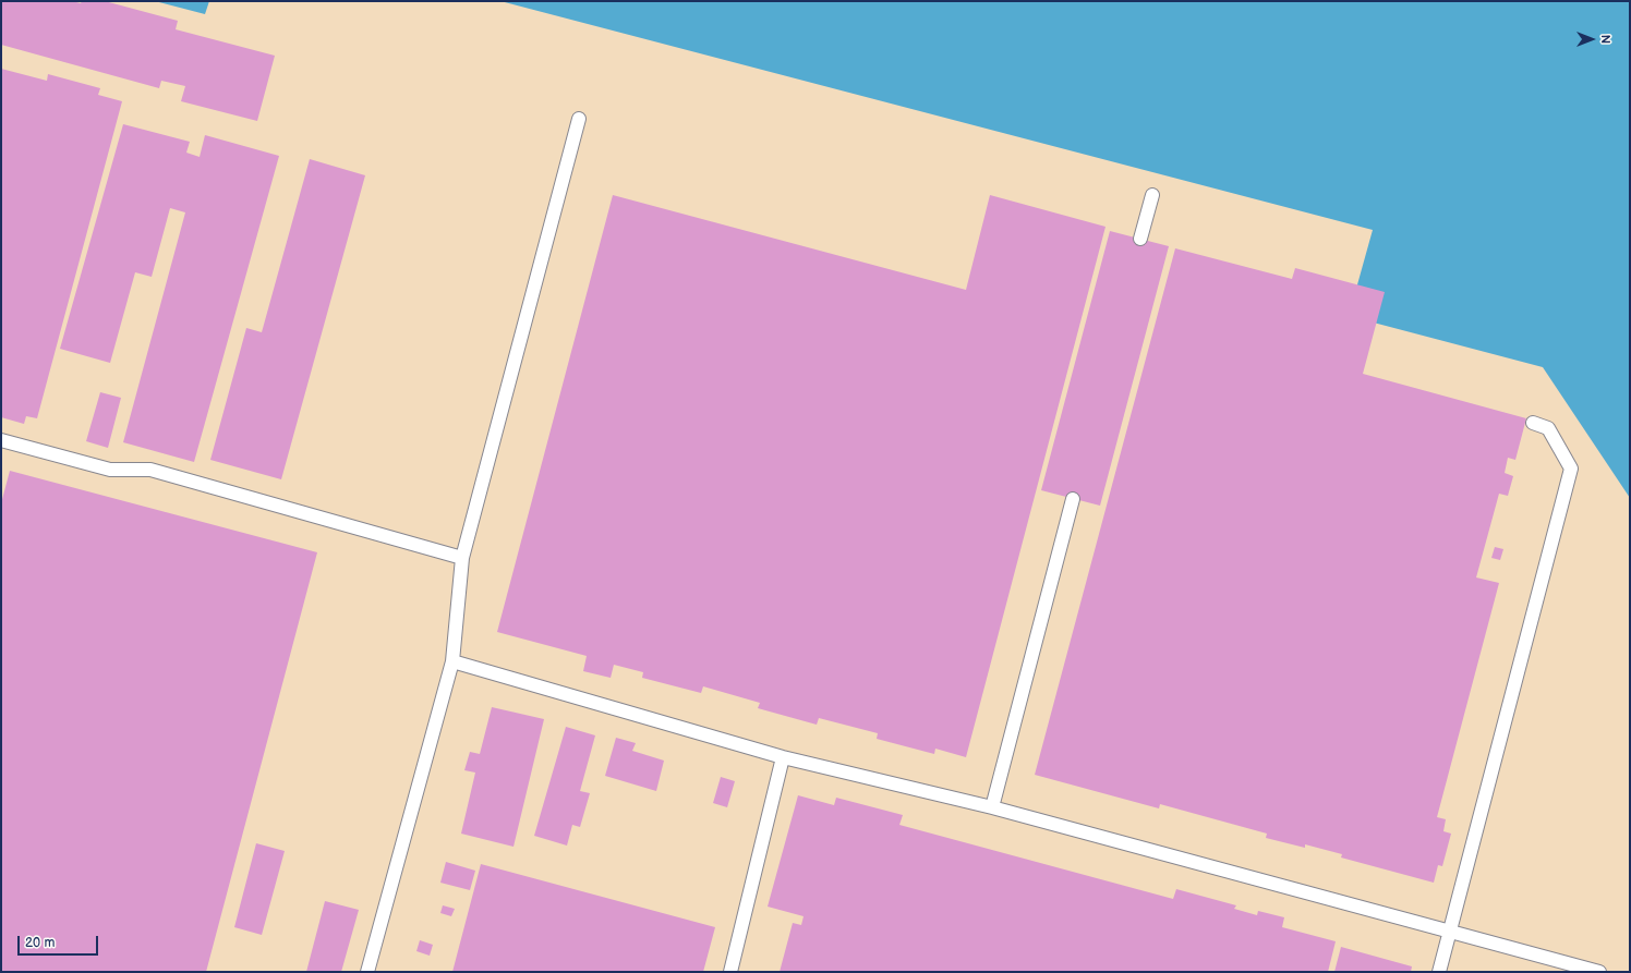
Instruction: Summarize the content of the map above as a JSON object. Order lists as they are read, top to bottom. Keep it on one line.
{"scale_bar":"20 m","north":"right"}
